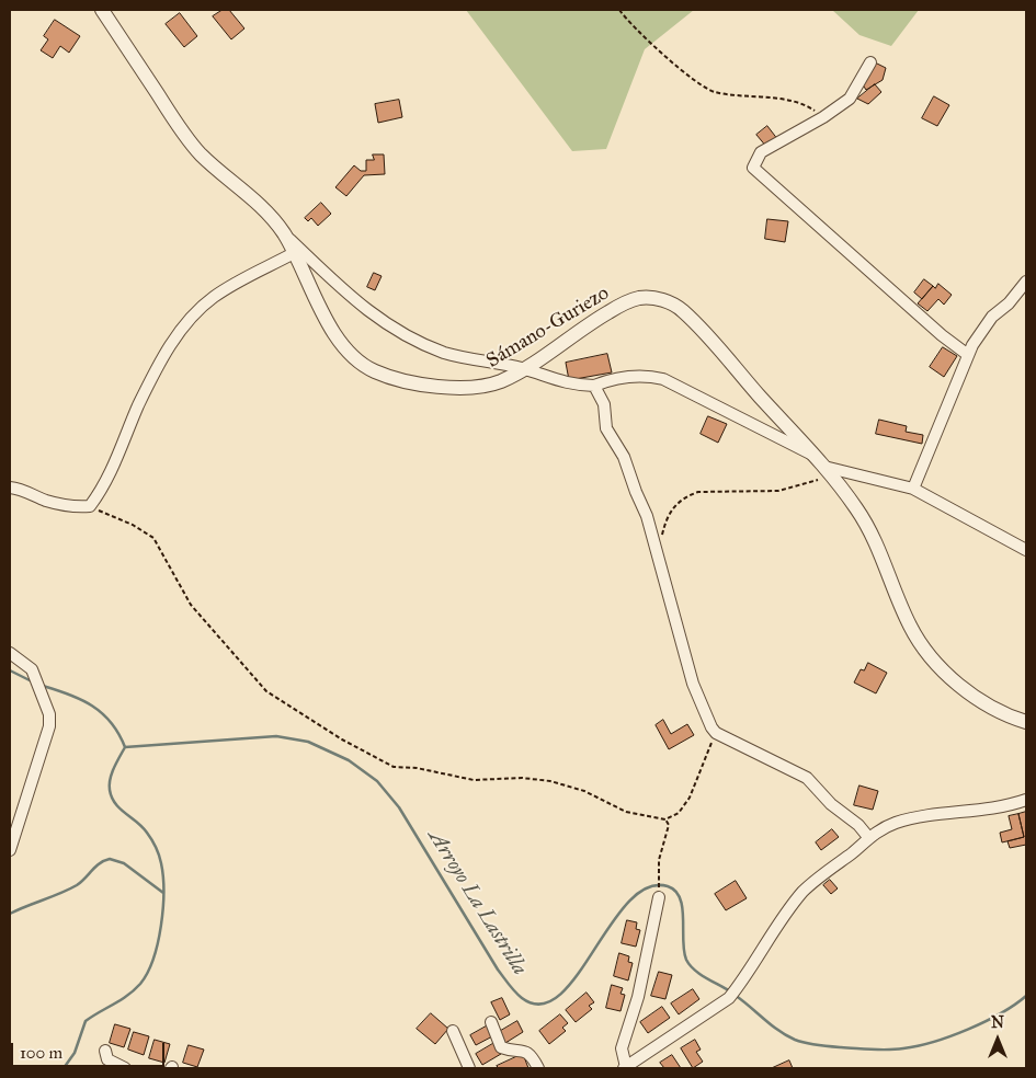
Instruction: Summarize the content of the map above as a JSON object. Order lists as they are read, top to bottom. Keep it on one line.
{"streets":{"street":["Sámano-Guriezo"]},"water":["Arroyo La Lastrilla"],"scale_bar":"100 m","north":"top"}
